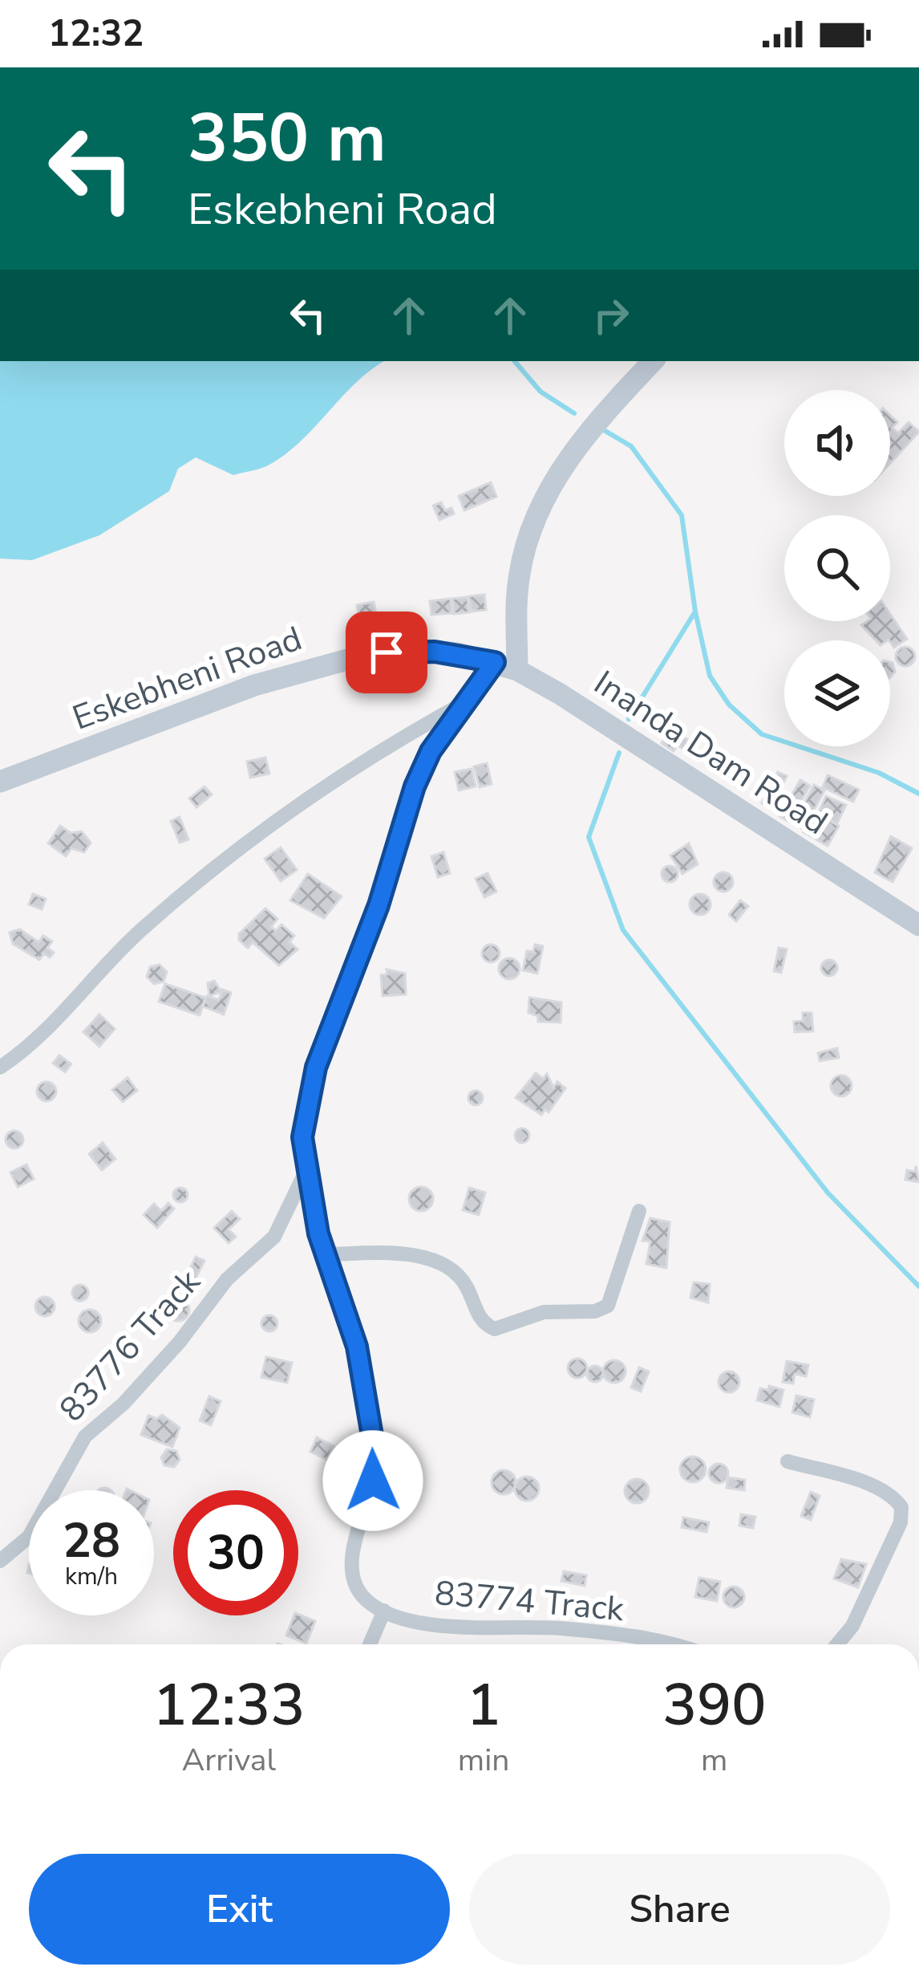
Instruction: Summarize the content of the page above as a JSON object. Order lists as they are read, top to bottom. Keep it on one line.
{"streets":{"street":["Eskebheni Road","Inanda Dam Road","83776 Track","83774 Track"]},"crossings":[["Eskebheni Road","Inanda Dam Road"],["Inanda Dam Road","83774 Track"],["83776 Track","83774 Track"]],"page":{"status":"12:32","turn":["350 m","Eskebheni Road"],"speed":"28 km/h","limit":"30","eta":["12:33","Arrival","1","min","390","m"],"buttons":["Exit","Share"]}}
